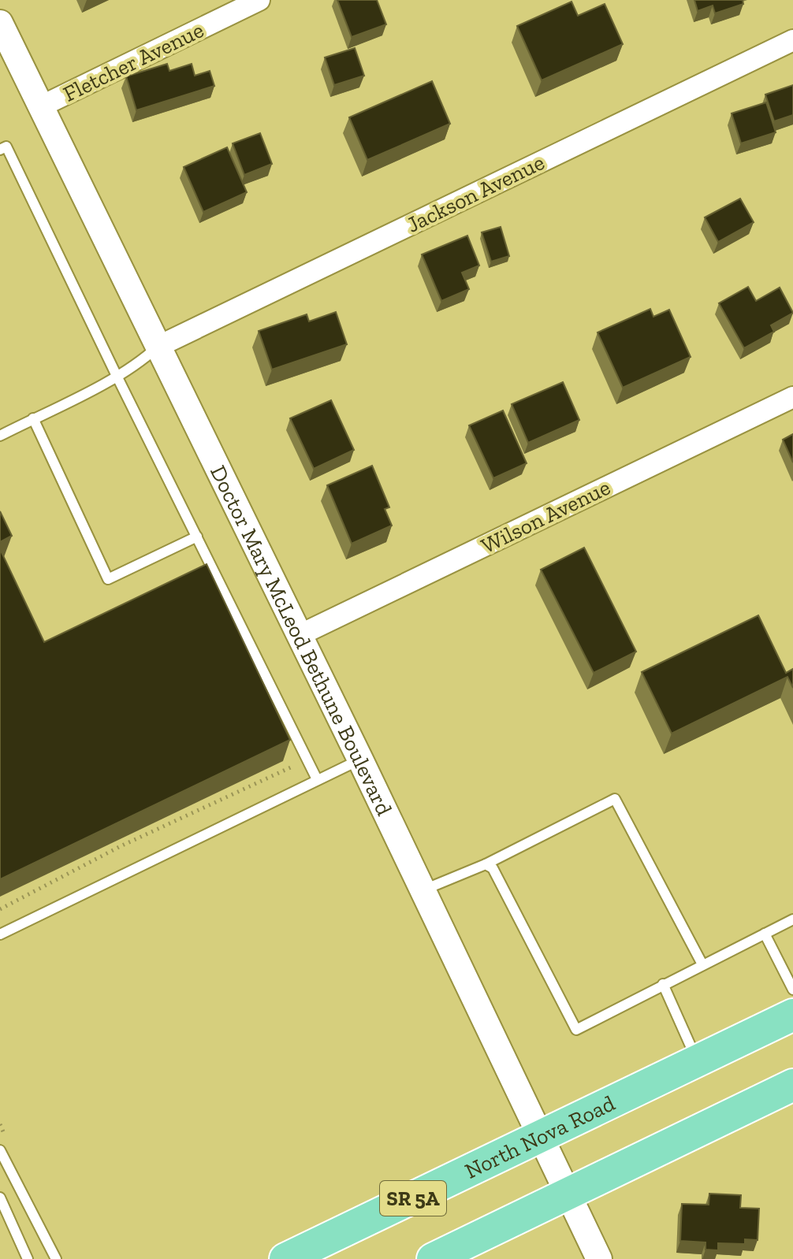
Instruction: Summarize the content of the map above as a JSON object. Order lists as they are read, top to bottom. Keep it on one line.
{"streets":{"main road":["North Nova Road","SR 5A"],"street":["Fletcher Avenue","Jackson Avenue","Wilson Avenue","Doctor Mary McLeod Bethune Boulevard"]},"crossings":[["Fletcher Avenue","Doctor Mary McLeod Bethune Boulevard"],["Jackson Avenue","Doctor Mary McLeod Bethune Boulevard"],["Wilson Avenue","Doctor Mary McLeod Bethune Boulevard"],["Doctor Mary McLeod Bethune Boulevard","North Nova Road"]]}
